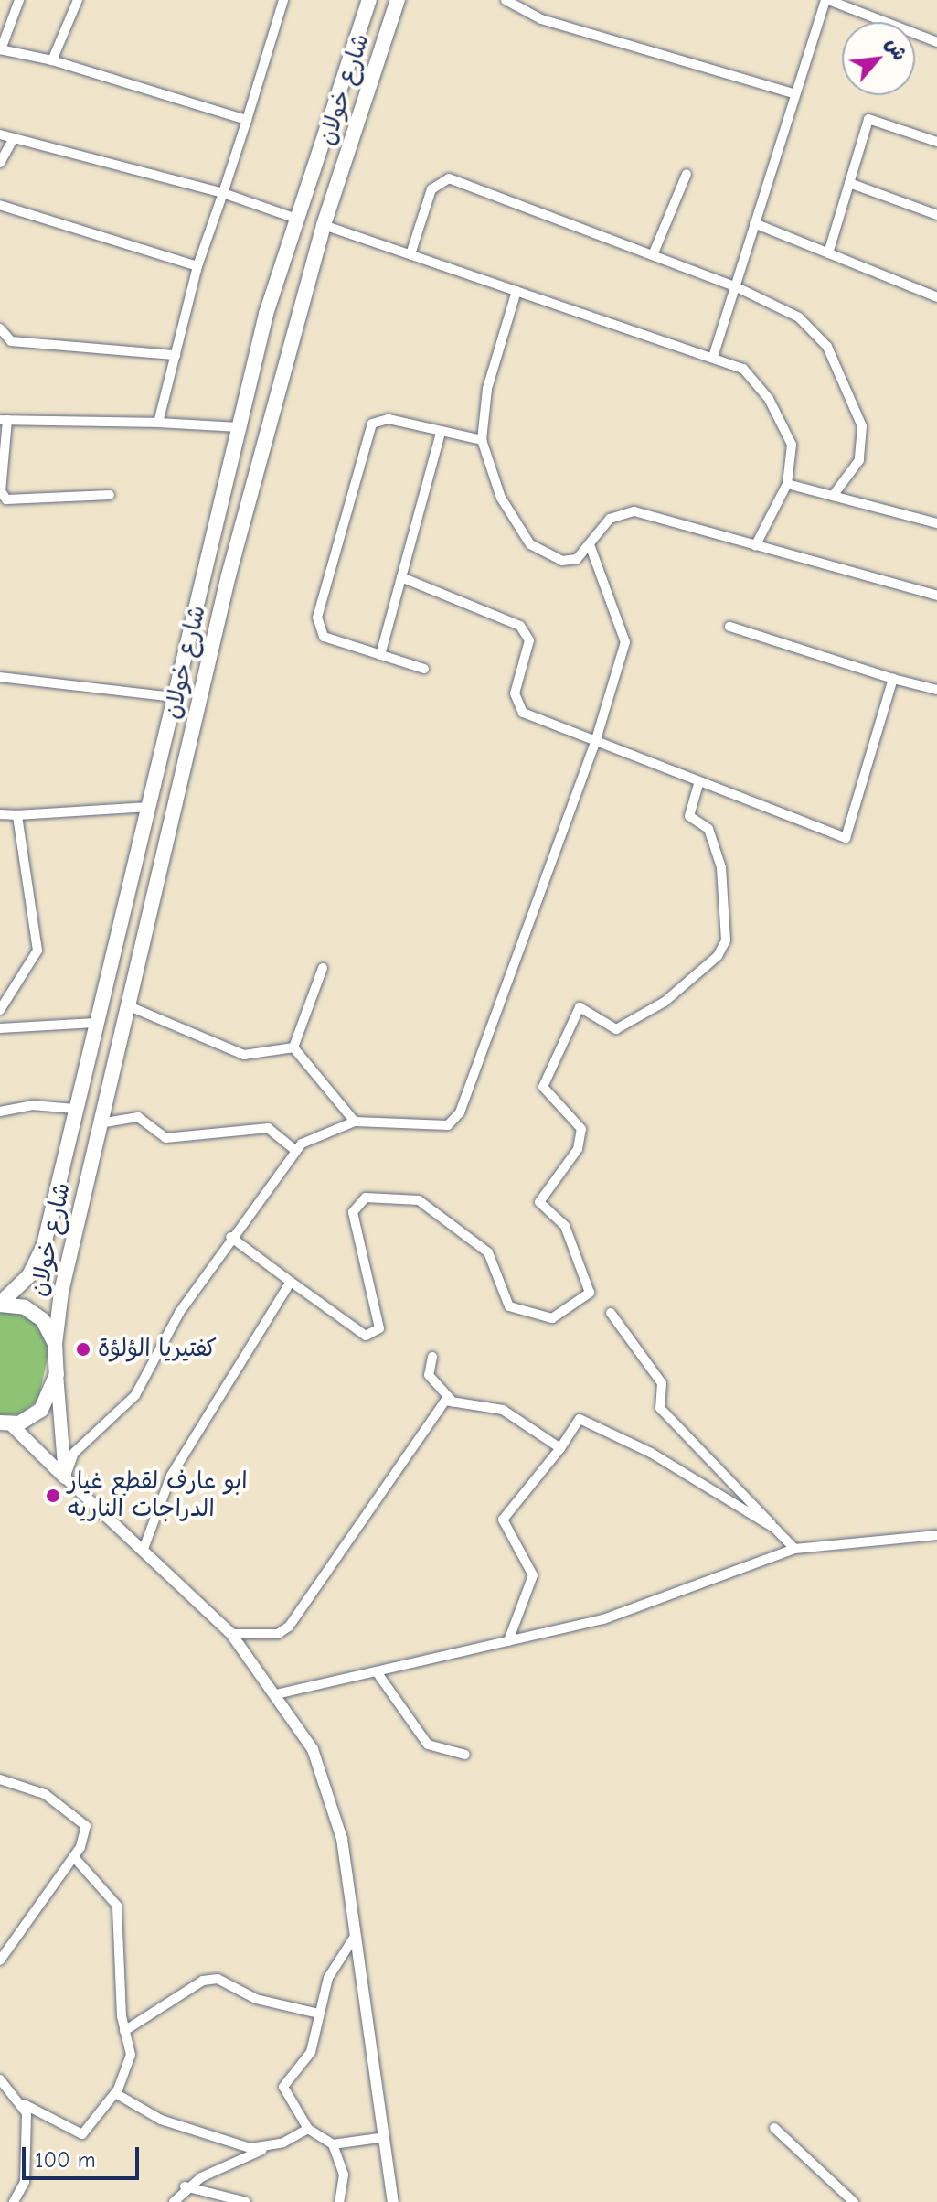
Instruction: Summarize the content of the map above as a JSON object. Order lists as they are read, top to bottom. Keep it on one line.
{"streets":{"main road":["شارع خولان"]},"places":["كفتيريا الؤلؤة","ابو عارف لقطع غيار الدراجات الناريه"],"scale_bar":"100 m","north":"top right"}
